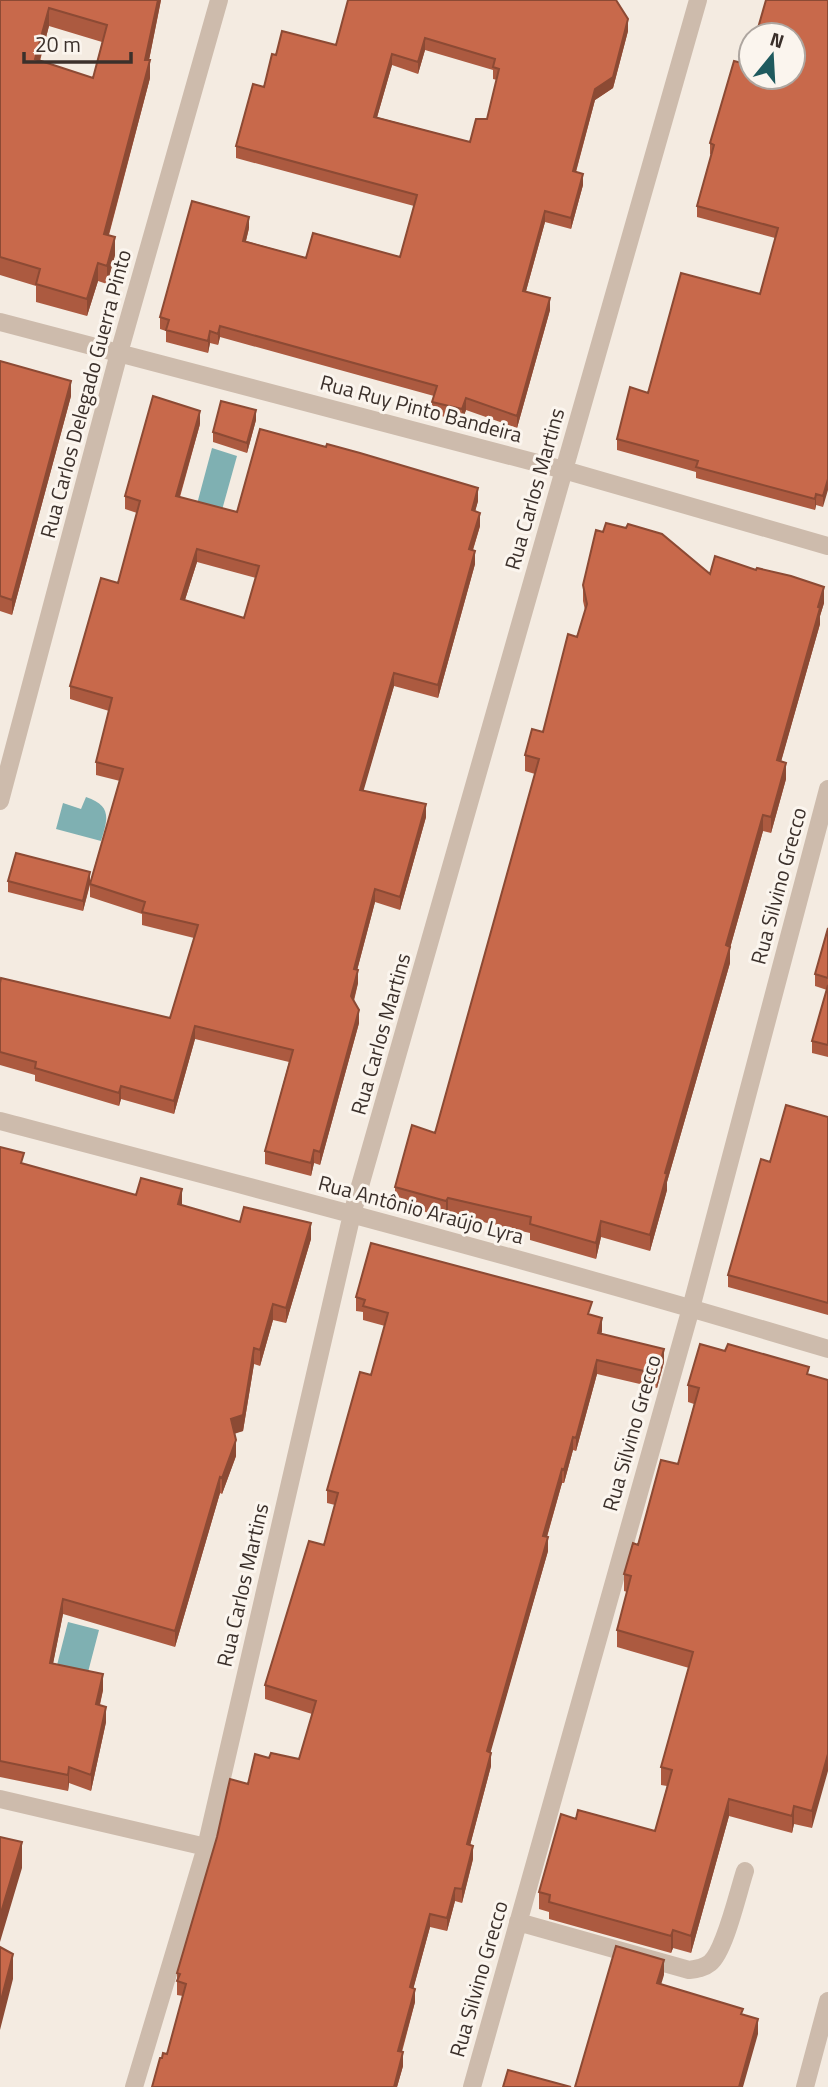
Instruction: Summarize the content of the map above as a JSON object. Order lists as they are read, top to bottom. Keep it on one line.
{"streets":{"street":["Rua Carlos Delegado Guerra Pinto","Rua Ruy Pinto Bandeira","Rua Carlos Martins","Rua Silvino Grecco","Rua Antônio Araújo Lyra"]},"crossings":[["Rua Carlos Delegado Guerra Pinto","Rua Ruy Pinto Bandeira"],["Rua Ruy Pinto Bandeira","Rua Carlos Martins"],["Rua Carlos Martins","Rua Antônio Araújo Lyra"],["Rua Silvino Grecco","Rua Antônio Araújo Lyra"]],"scale_bar":"20 m","north":"top"}
